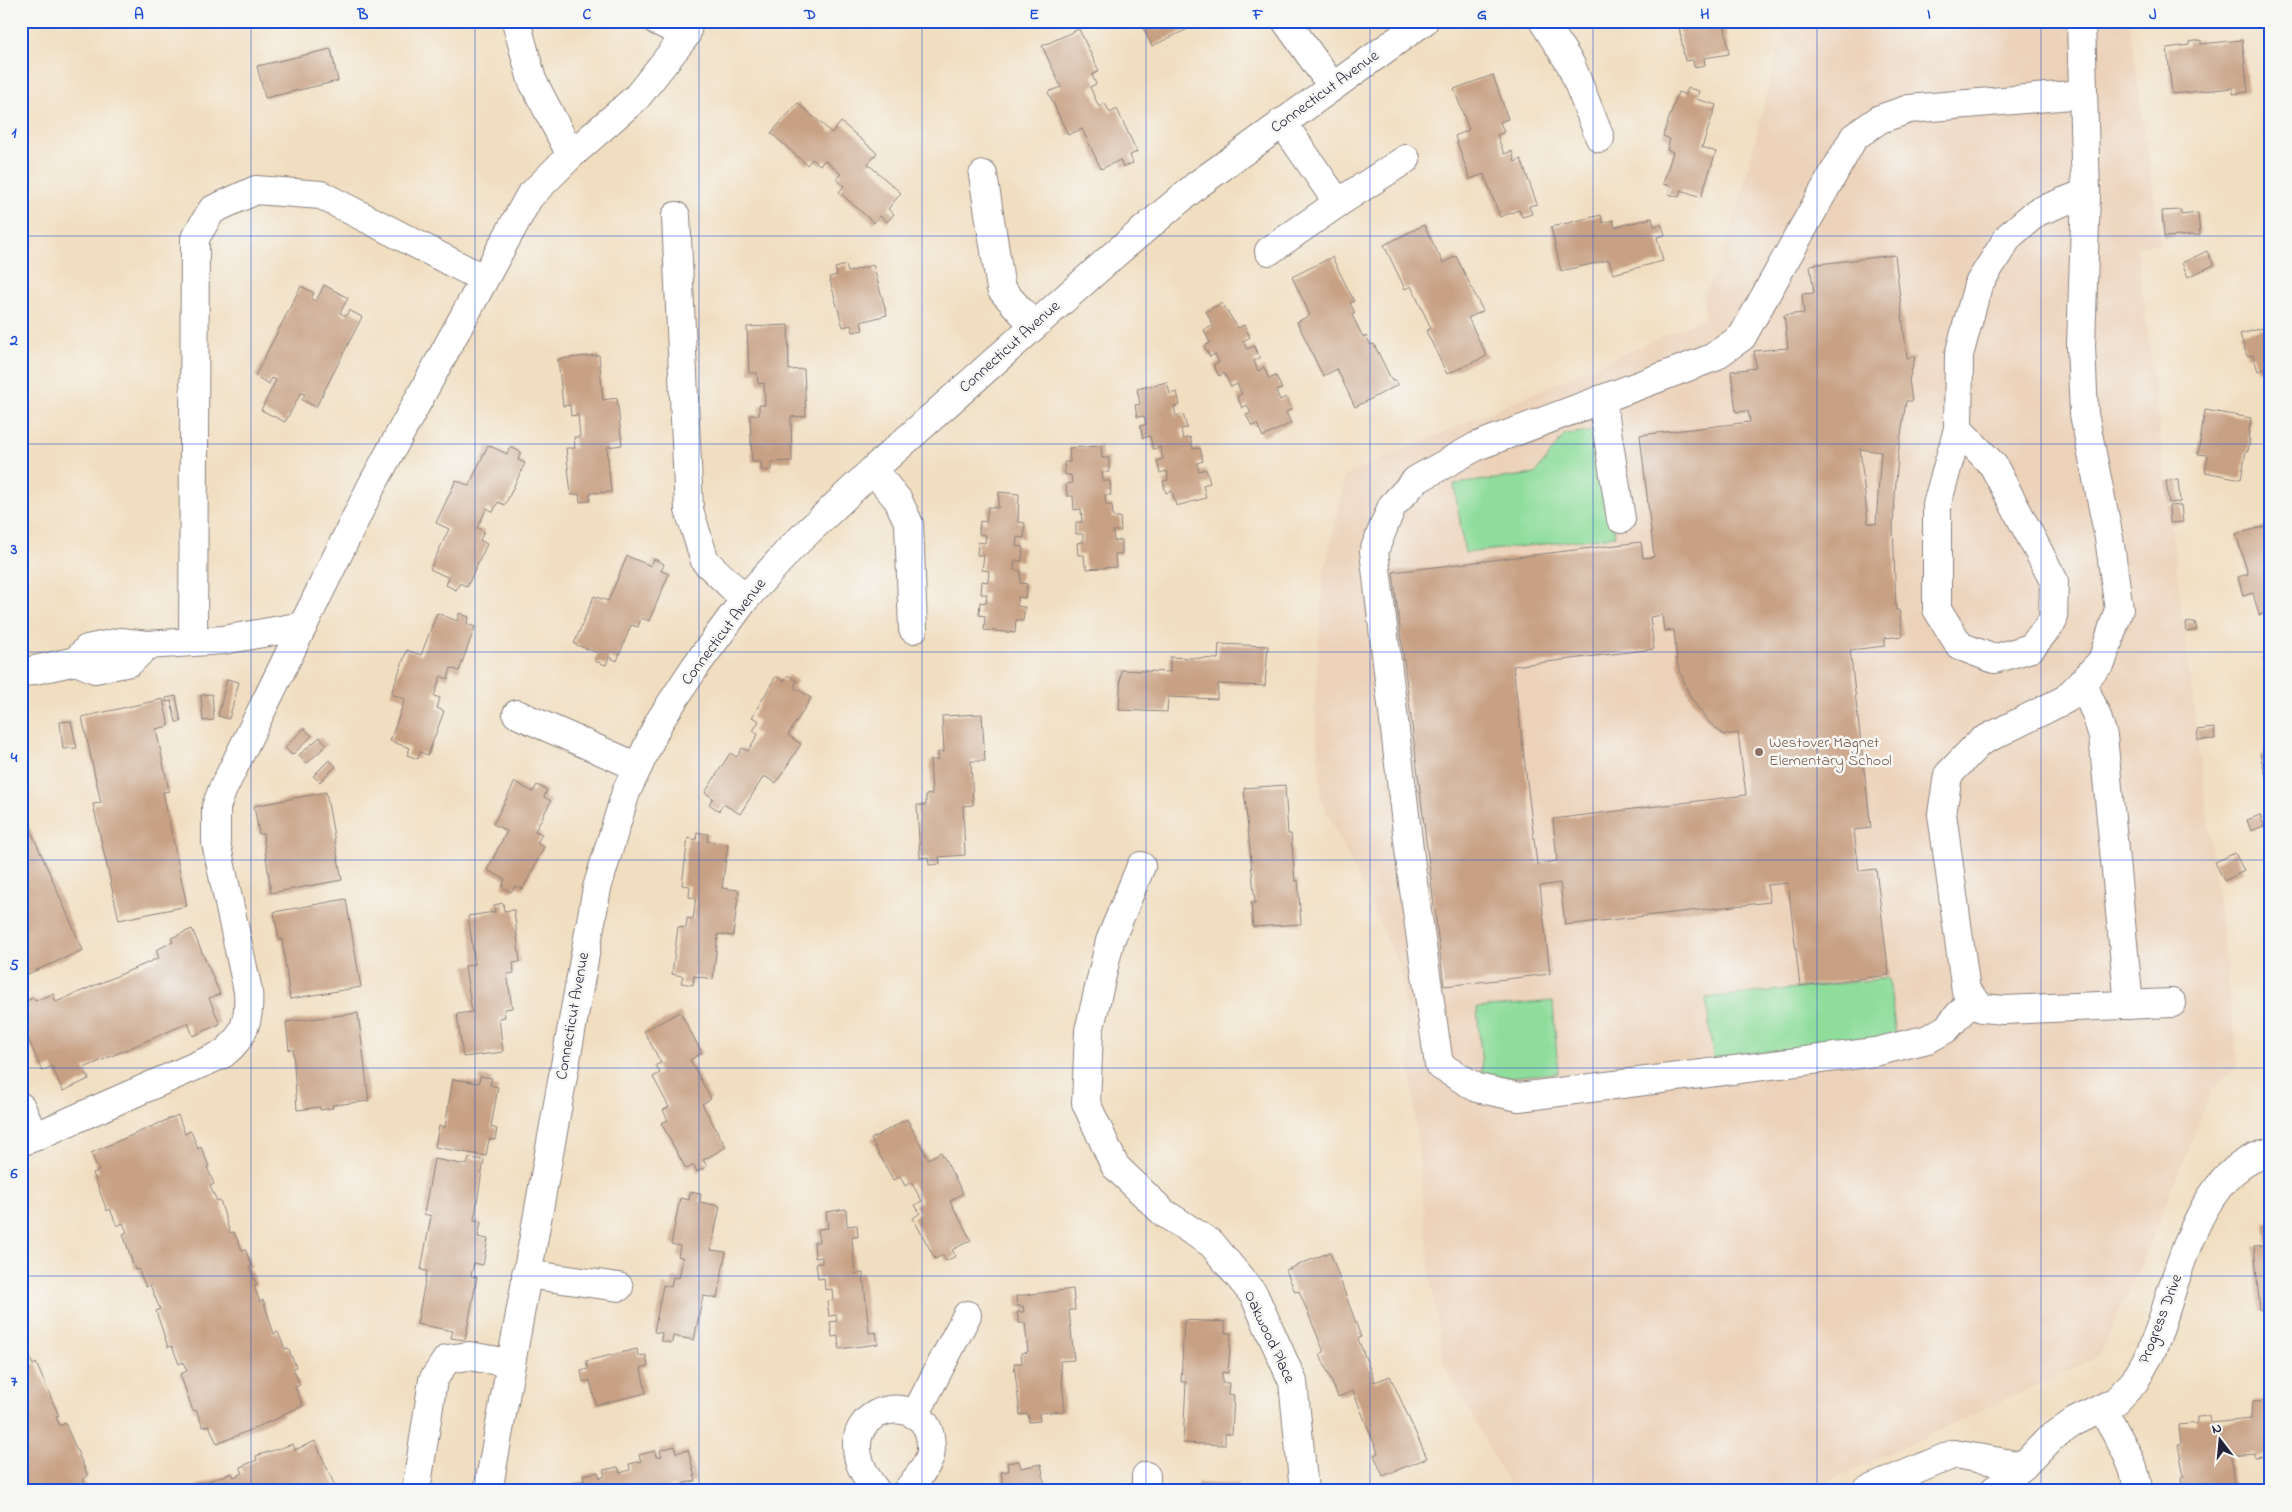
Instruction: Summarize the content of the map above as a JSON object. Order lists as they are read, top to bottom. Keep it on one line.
{"streets":{"street":["Connecticut Avenue","Progress Drive","Oakwood Place"]},"places":["Westover Magnet Elementary School"],"north":"top","grid":{"columns":["A","B","C","D","E","F","G","H","I","J"],"rows":["1","2","3","4","5","6","7"]}}
